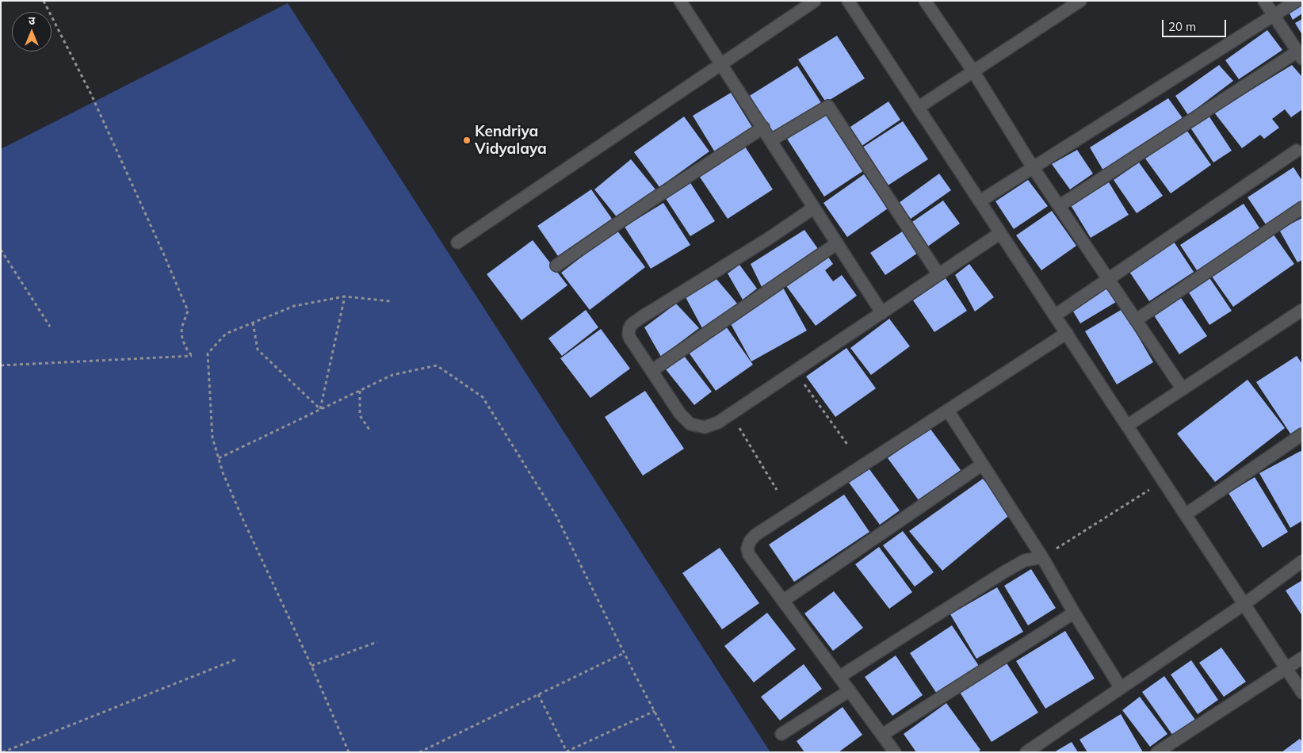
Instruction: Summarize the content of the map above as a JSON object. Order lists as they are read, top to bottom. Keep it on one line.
{"places":["Kendriya Vidyalaya"],"scale_bar":"20 m","north":"top"}
